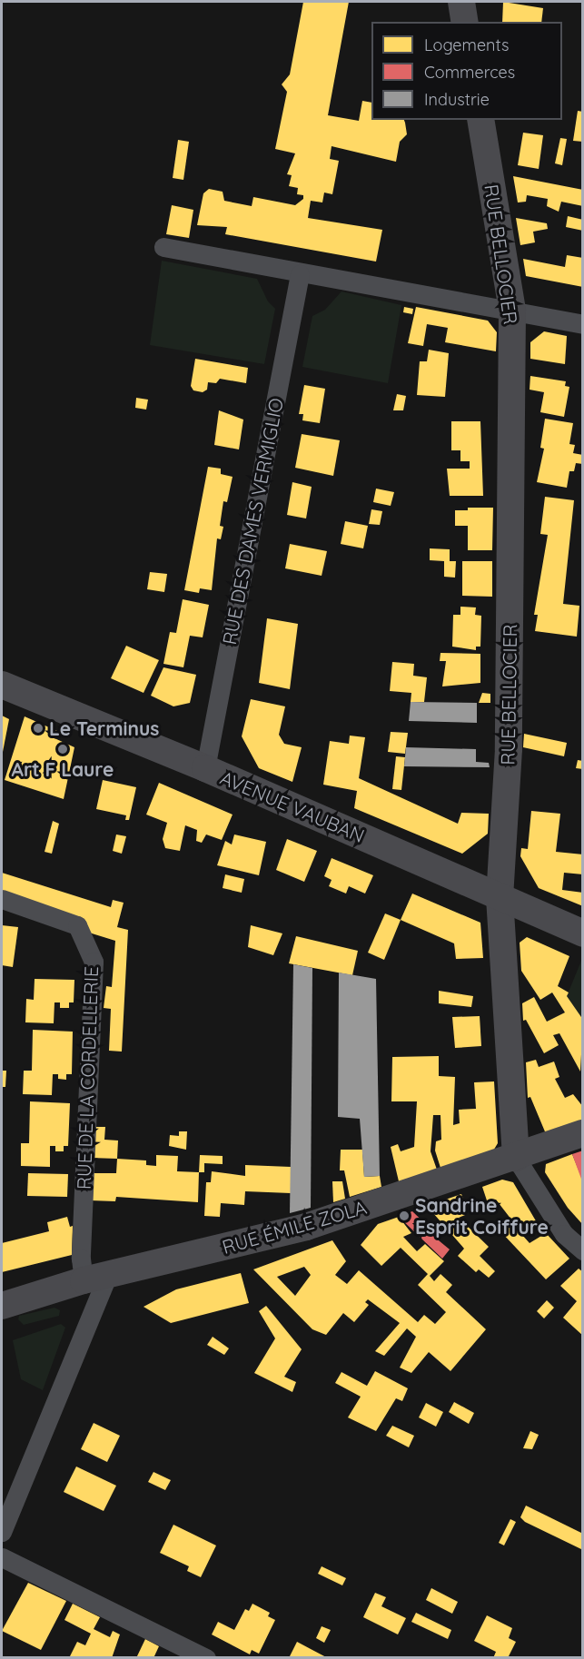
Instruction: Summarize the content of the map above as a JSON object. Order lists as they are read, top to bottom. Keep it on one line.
{"streets":{"main road":["RUE BELLOCIER","AVENUE VAUBAN","RUE ÉMILE ZOLA"],"street":["RUE DES DAMES VERMIGLIO","RUE DE LA CORDELLERIE"]},"crossings":[["RUE BELLOCIER","AVENUE VAUBAN"],["RUE BELLOCIER","RUE ÉMILE ZOLA"],["RUE DES DAMES VERMIGLIO","AVENUE VAUBAN"],["RUE DE LA CORDELLERIE","RUE ÉMILE ZOLA"]],"places":["Le Terminus","Art F Laure","Sandrine Esprit Coiffure"],"legend":["Logements","Commerces","Industrie"]}
